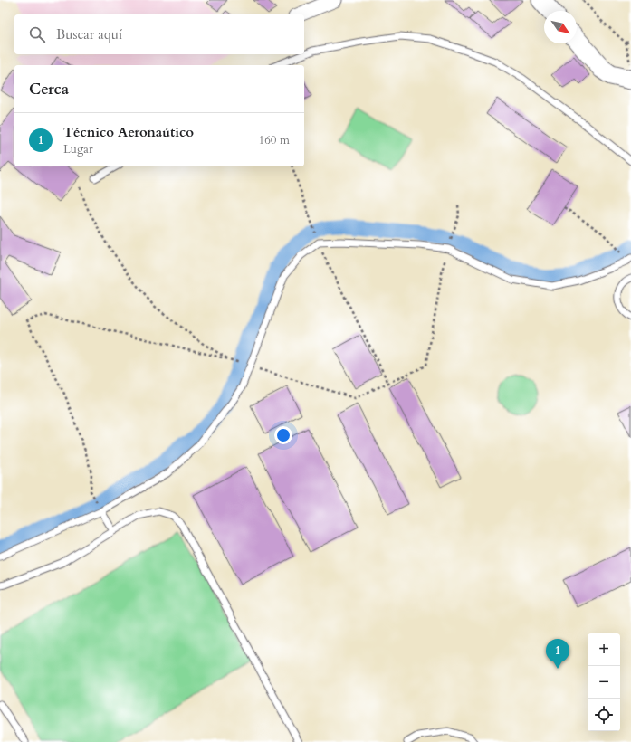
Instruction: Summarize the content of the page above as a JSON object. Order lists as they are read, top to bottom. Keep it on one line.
{"north":"bottom right","page":{"search":"Buscar aquí","heading":"Cerca","list":[{"mark":"1","name":"Técnico Aeronaútico","note":"Lugar","value":"160 m"}],"map_buttons":["+","−"],"pins":"1"}}
